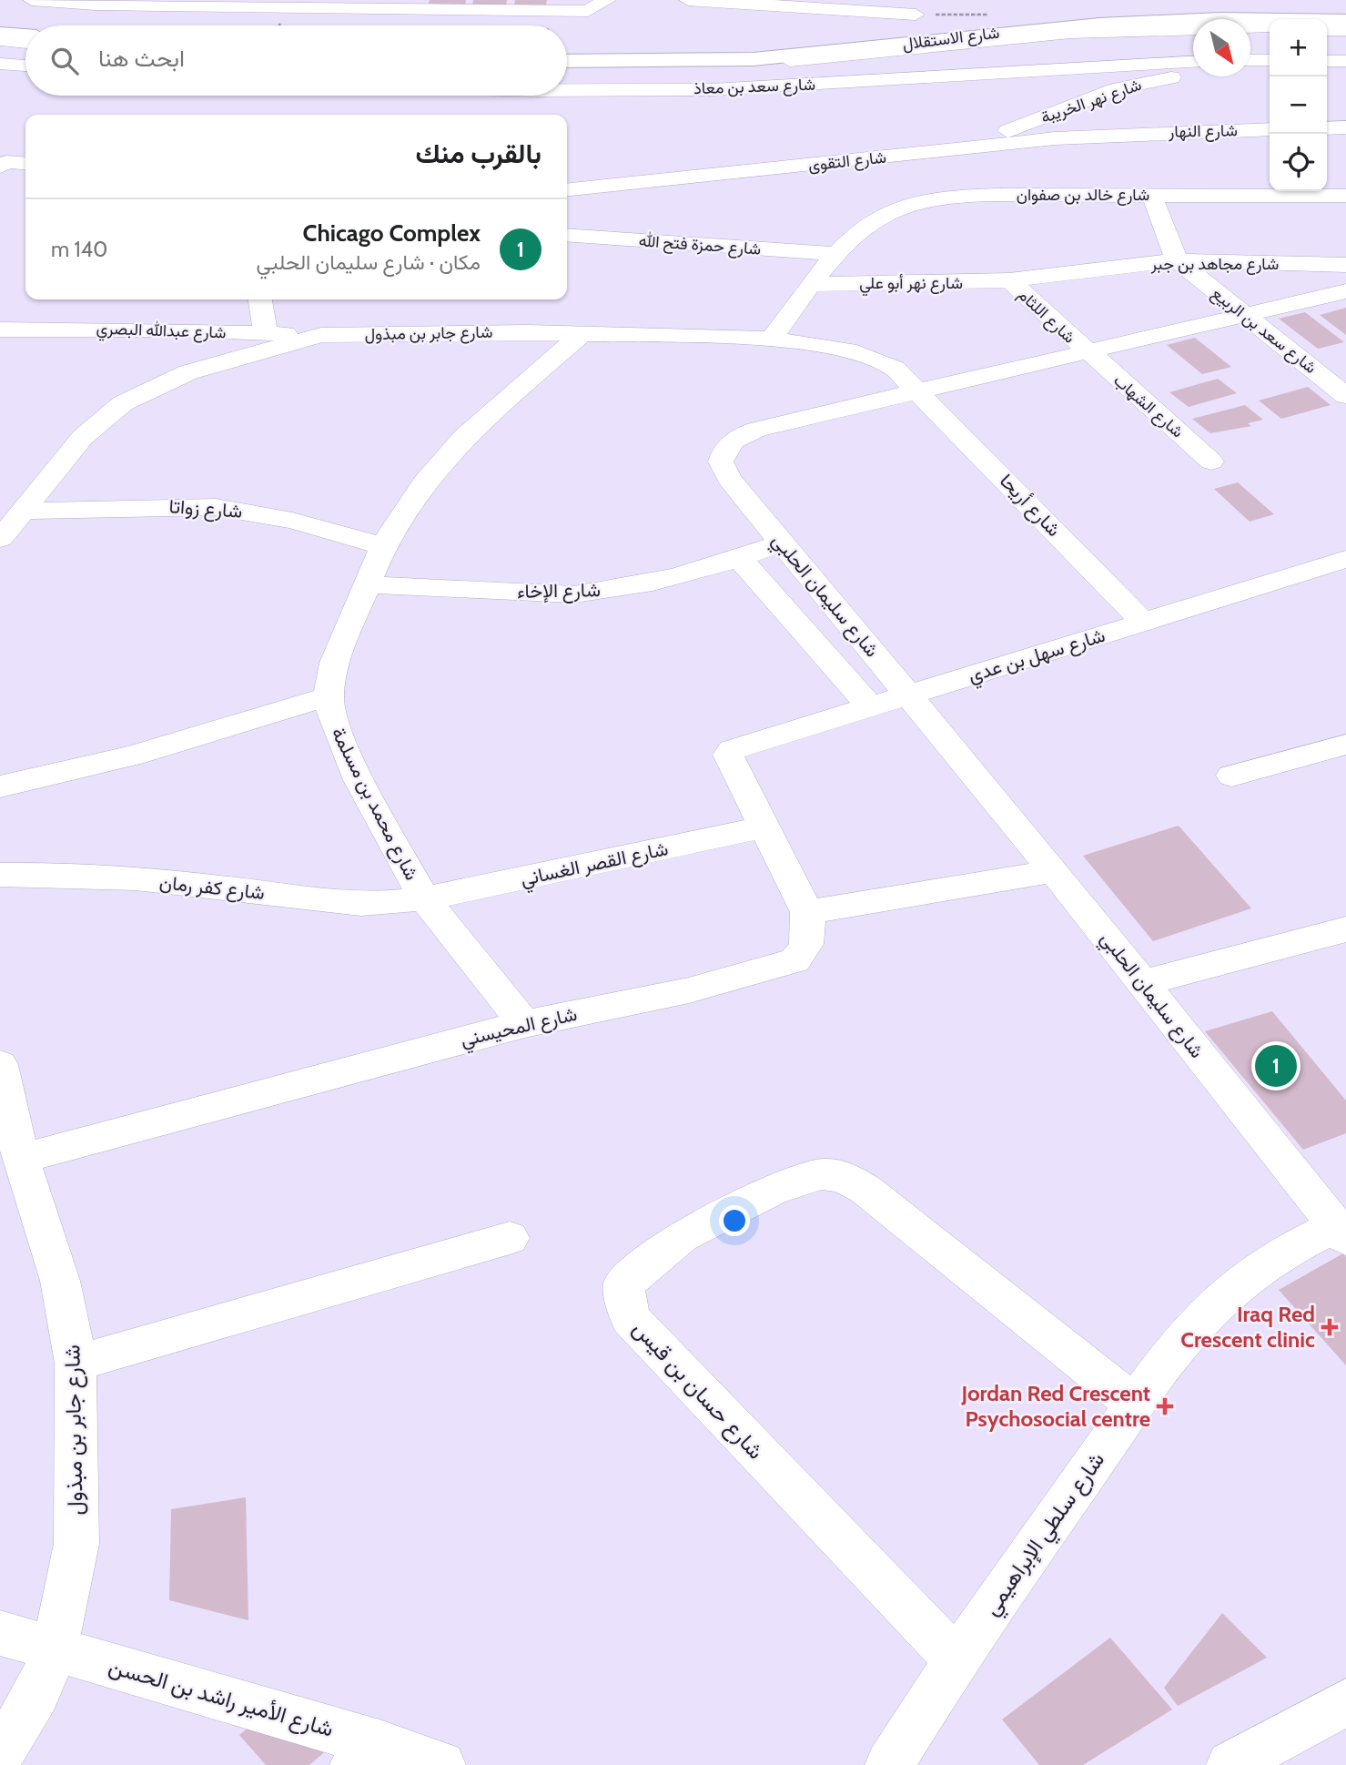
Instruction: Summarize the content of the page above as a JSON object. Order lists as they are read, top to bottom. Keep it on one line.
{"streets":{"highway":["شارع الاستقلال"],"street":["شارع سعد بن معاذ","شارع نهر الخريبة","شارع النهار","شارع التقوى","شارع خالد بن صفوان","شارع حمزة فتح الله","شارع مجاهد بن جبر","شارع نهر أبو علي","شارع اللثام","شارع عبدالله البصري","شارع سعد بن الربيع","شارع جابر بن مبذول","شارع الشهاب","شارع أريحا","شارع زواتا","شارع الإخاء","شارع سليمان الحلبي","شارع سهل بن عدي","شارع محمد بن مسلمة","شارع القصر الغساني","شارع كفر رمان","شارع المحيسني","شارع حسان بن قيس","شارع سلطي الإبراهيمي","شارع الأمير راشد بن الحسن"]},"crossings":[["شارع نهر الخريبة","شارع التقوى"],["شارع النهار","شارع التقوى"],["شارع خالد بن صفوان","شارع حمزة فتح الله"],["شارع خالد بن صفوان","شارع نهر أبو علي"],["شارع خالد بن صفوان","شارع سعد بن الربيع"],["شارع خالد بن صفوان","شارع جابر بن مبذول"],["شارع مجاهد بن جبر","شارع نهر أبو علي"],["شارع مجاهد بن جبر","شارع اللثام"],["شارع مجاهد بن جبر","شارع سعد بن الربيع"],["شارع نهر أبو علي","شارع اللثام"],["شارع اللثام","شارع الشهاب"],["شارع اللثام","شارع سليمان الحلبي"],["شارع عبدالله البصري","شارع جابر بن مبذول"],["شارع سعد بن الربيع","شارع سليمان الحلبي"],["شارع جابر بن مبذول","شارع أريحا"],["شارع جابر بن مبذول","شارع زواتا"],["شارع جابر بن مبذول","شارع سليمان الحلبي"],["شارع جابر بن مبذول","شارع محمد بن مسلمة"],["شارع جابر بن مبذول","شارع المحيسني"],["شارع جابر بن مبذول","شارع الأمير راشد بن الحسن"],["شارع الشهاب","شارع سليمان الحلبي"],["شارع أريحا","شارع سليمان الحلبي"],["شارع أريحا","شارع سهل بن عدي"],["شارع زواتا","شارع محمد بن مسلمة"],["شارع الإخاء","شارع سليمان الحلبي"],["شارع الإخاء","شارع محمد بن مسلمة"],["شارع سليمان الحلبي","شارع سهل بن عدي"],["شارع سليمان الحلبي","شارع سلطي الإبراهيمي"],["شارع سهل بن عدي","شارع المحيسني"],["شارع محمد بن مسلمة","شارع القصر الغساني"],["شارع محمد بن مسلمة","شارع كفر رمان"],["شارع محمد بن مسلمة","شارع المحيسني"],["شارع القصر الغساني","شارع كفر رمان"],["شارع القصر الغساني","شارع المحيسني"],["شارع حسان بن قيس","شارع سلطي الإبراهيمي"]],"places":{"health":["Iraq Red Crescent clinic","Jordan Red Crescent Psychosocial centre"]},"north":"bottom right","page":{"map_buttons":["+","−"],"search":"ابحث هنا","heading":"بالقرب منك","list":[{"mark":"1","name":"Chicago Complex","note":"مكان · شارع سليمان الحلبي","value":"140 m"}],"pins":"1"}}
